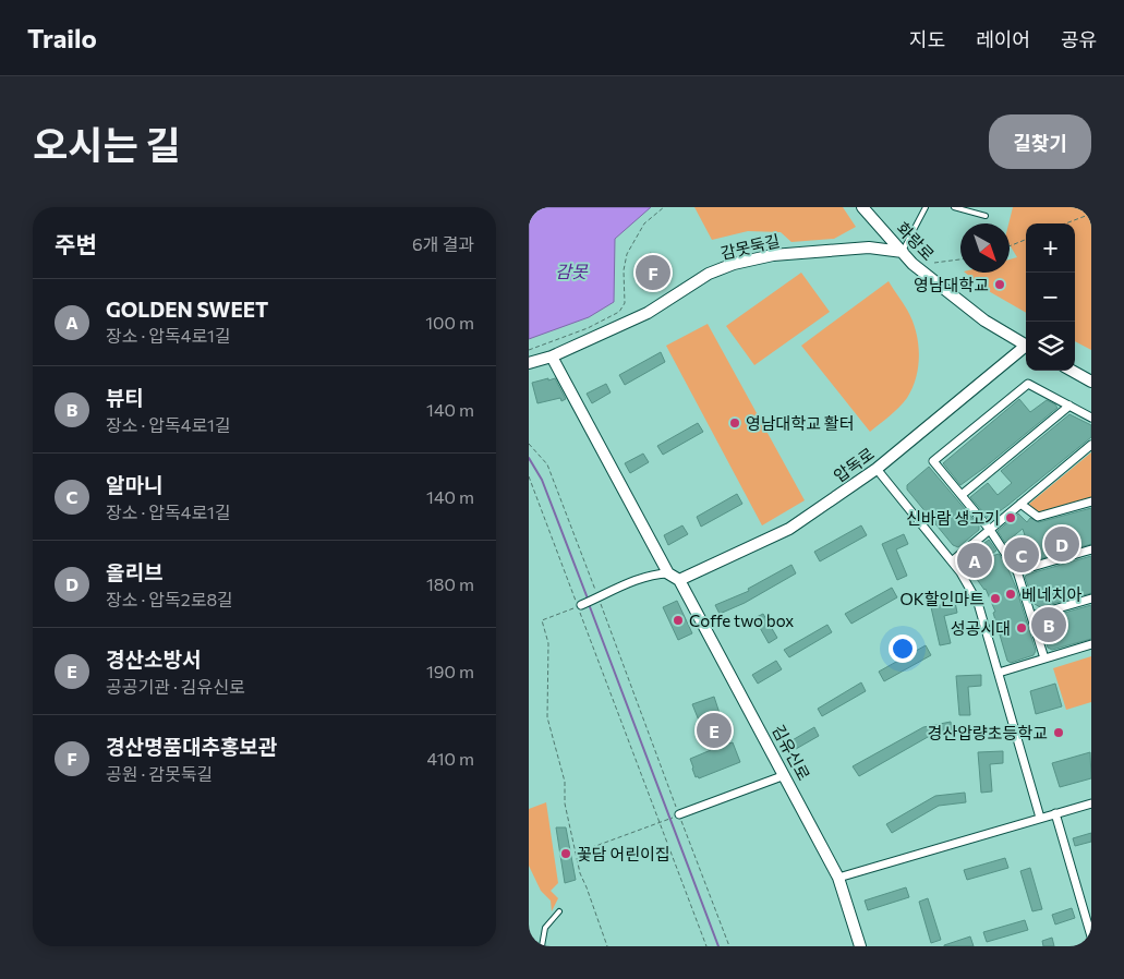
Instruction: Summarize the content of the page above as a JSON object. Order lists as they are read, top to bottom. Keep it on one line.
{"streets":{"street":["화랑로","감못둑길","압독로","김유신로"]},"crossings":[["화랑로","감못둑길"],["압독로","김유신로"]],"water":["감못"],"places":["영남대학교","영남대학교 활터","신바람 생고기","베네치아","OK할인마트","Coffe two box","성공시대","경산압량초등학교","꽃담 어린이집"],"north":"bottom right","page":{"header":"Trailo","nav":["지도","레이어","공유"],"title":"오시는 길","buttons":"길찾기","heading":["주변","6개 결과"],"map_buttons":["+","−"],"pins":["F","D","C","A","B","E"],"list":[{"mark":"A","name":"GOLDEN SWEET","note":"장소 · 압독4로1길","value":"100 m"},{"mark":"B","name":"뷰티","note":"장소 · 압독4로1길","value":"140 m"},{"mark":"C","name":"알마니","note":"장소 · 압독4로1길","value":"140 m"},{"mark":"D","name":"올리브","note":"장소 · 압독2로8길","value":"180 m"},{"mark":"E","name":"경산소방서","note":"공공기관 · 김유신로","value":"190 m"},{"mark":"F","name":"경산명품대추홍보관","note":"공원 · 감못둑길","value":"410 m"}]}}
